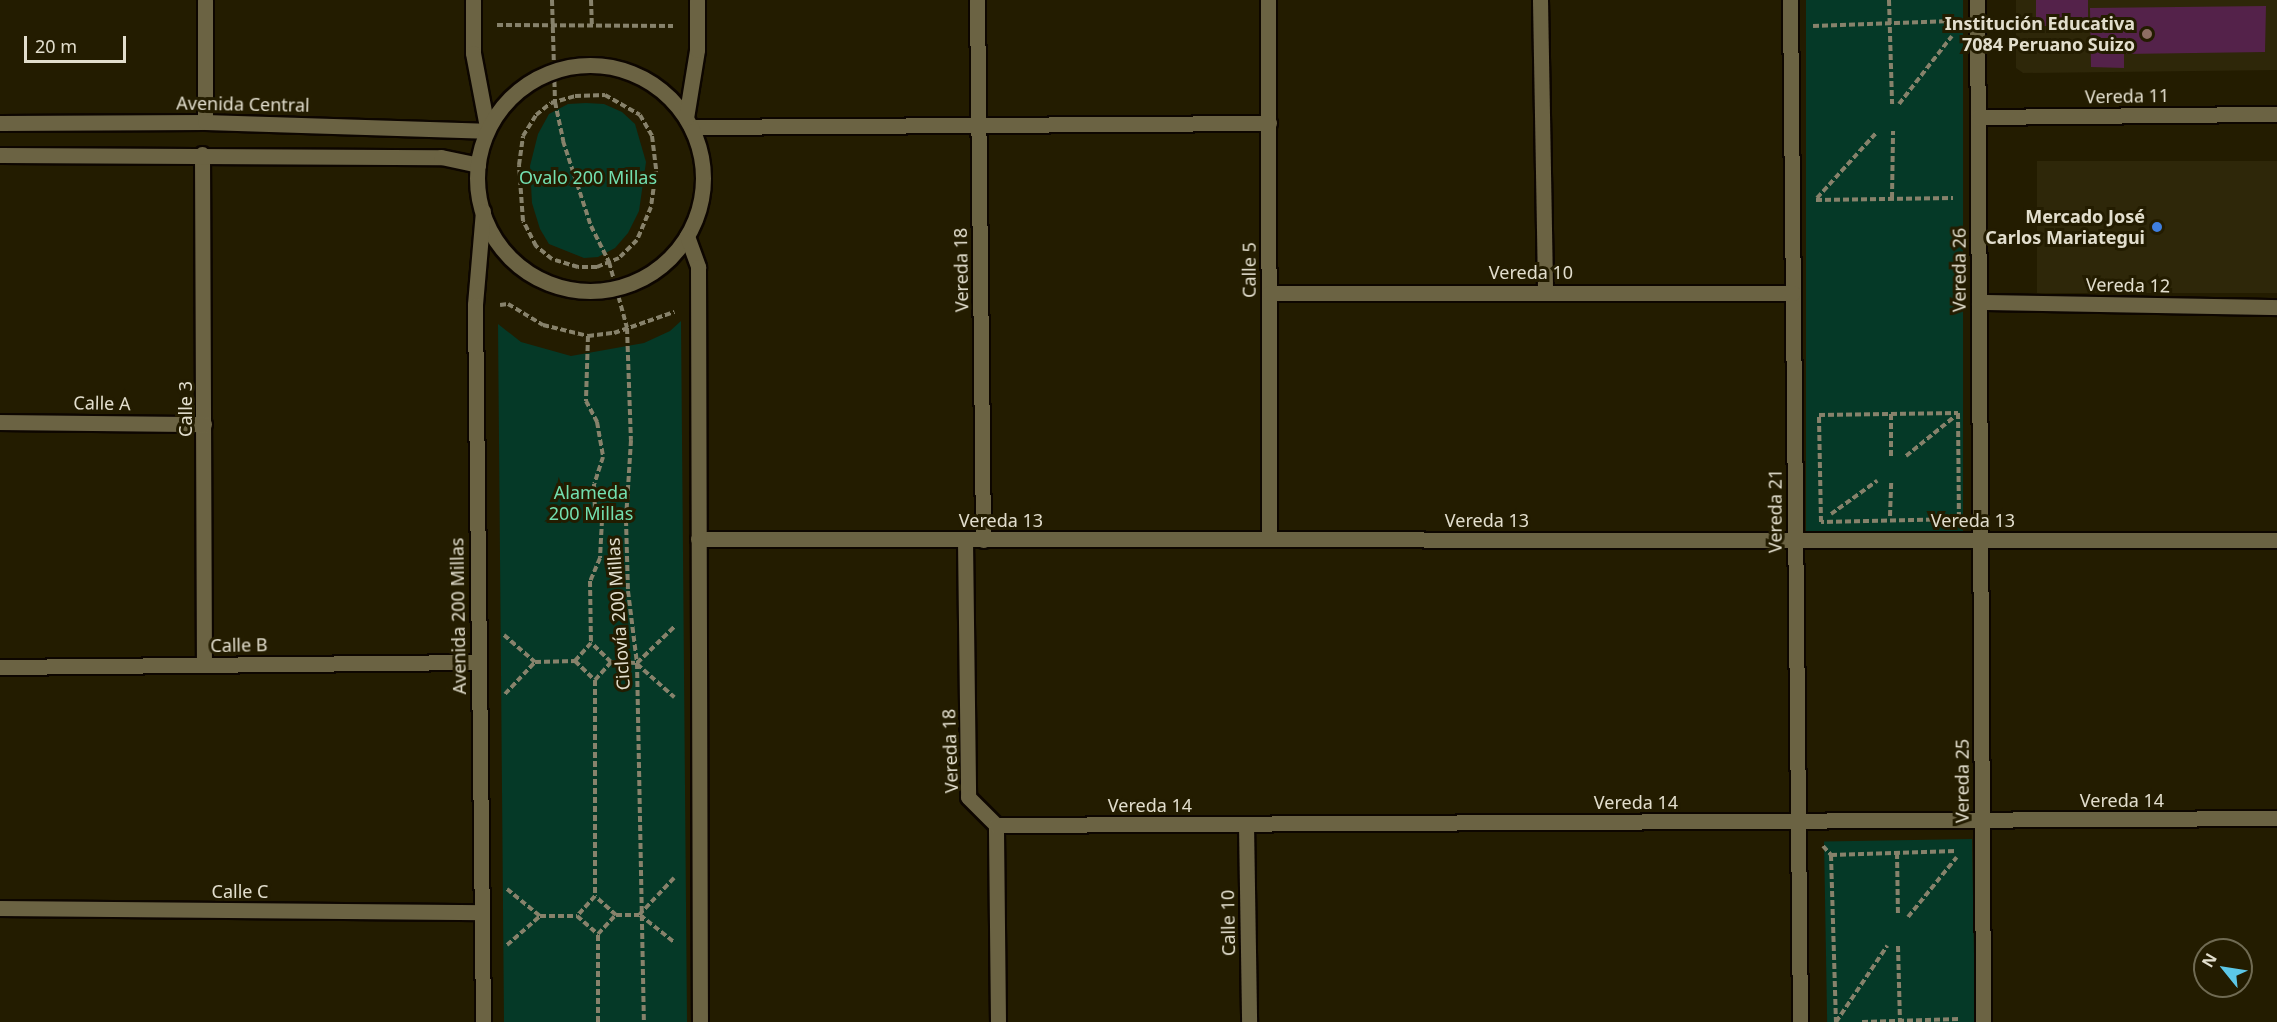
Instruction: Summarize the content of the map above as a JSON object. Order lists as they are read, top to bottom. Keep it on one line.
{"streets":{"street":["Vereda 11","Avenida Central","Vereda 18","Calle 5","Vereda 26","Vereda 10","Vereda 12","Calle A","Calle 3","Vereda 21","Vereda 13","Avenida 200 Millas","Calle B","Vereda 25","Vereda 14","Calle C","Calle 10"],"path":["Ciclovía 200 Millas"]},"crossings":[["Vereda 11","Vereda 26"],["Vereda 18","Vereda 13"],["Vereda 18","Vereda 14"],["Calle 5","Vereda 10"],["Calle 5","Vereda 13"],["Vereda 26","Vereda 12"],["Vereda 26","Vereda 13"],["Vereda 26","Vereda 25"],["Vereda 10","Vereda 21"],["Calle A","Calle 3"],["Calle 3","Calle B"],["Vereda 21","Vereda 13"],["Vereda 21","Vereda 14"],["Vereda 13","Vereda 25"],["Avenida 200 Millas","Calle B"],["Avenida 200 Millas","Calle C"],["Vereda 25","Vereda 14"],["Vereda 14","Calle 10"]],"parks":["Ovalo 200 Millas","Alameda 200 Millas"],"places":["Institución Educativa 7084 Peruano Suizo","Mercado José Carlos Mariategui"],"scale_bar":"20 m","north":"top left"}
